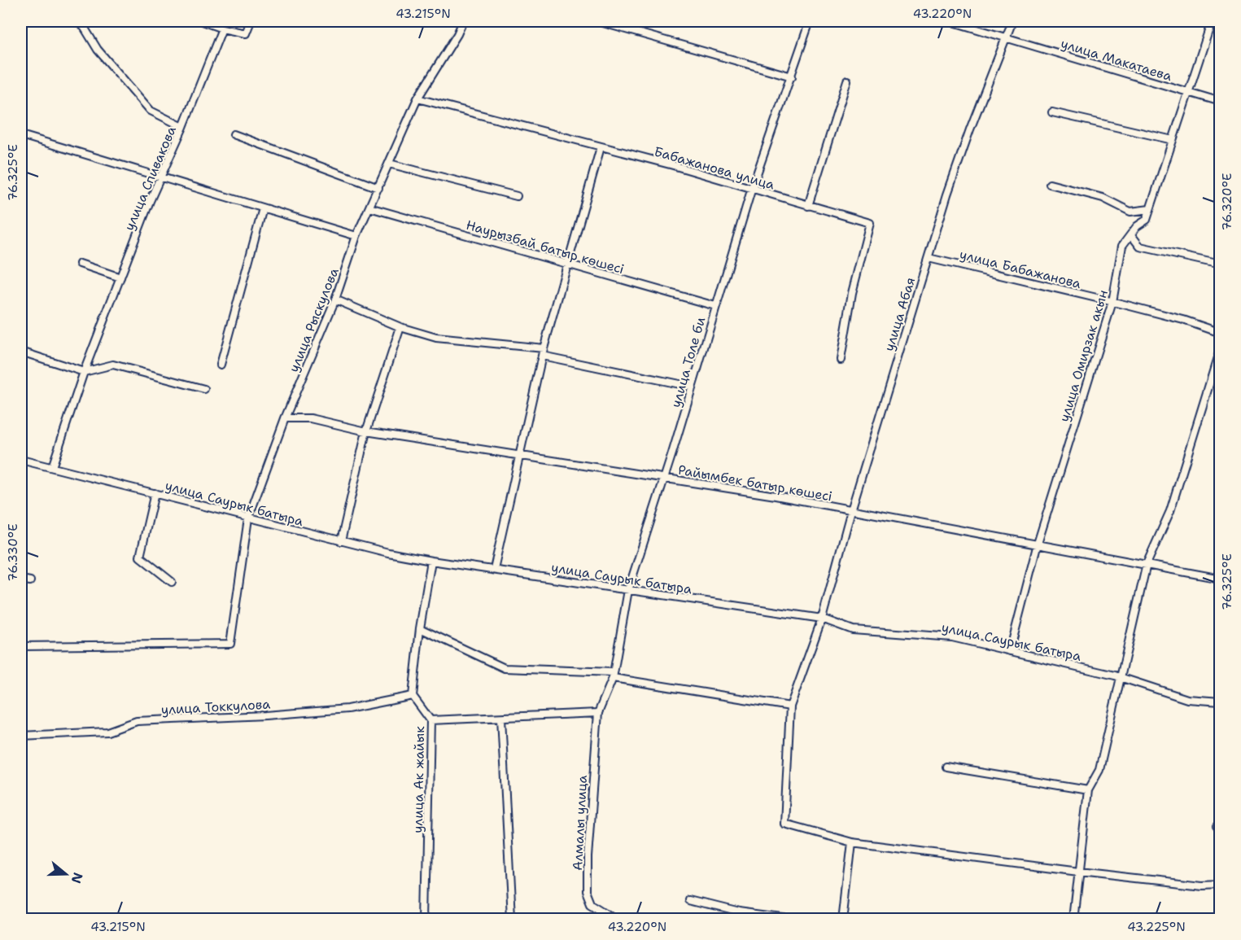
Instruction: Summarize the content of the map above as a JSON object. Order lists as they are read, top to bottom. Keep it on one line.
{"streets":{"street":["улица Макатаева","Бабажанова улица","улица Спивакова","Наурызбай батыр көшесі","улица Бабажанова","улица Абая","улица Рыскулова","улица Омирзак акын","улица Толе би","Райымбек батыр көшесі","улица Саурык батыра","улица Токкулова","улица Ак жайык","Алмалы улица"]},"crossings":[["улица Макатаева","улица Абая"],["улица Макатаева","улица Омирзак акын"],["Бабажанова улица","улица Рыскулова"],["Бабажанова улица","улица Толе би"],["улица Спивакова","улица Саурык батыра"],["Наурызбай батыр көшесі","улица Рыскулова"],["Наурызбай батыр көшесі","улица Толе би"],["улица Бабажанова","улица Абая"],["улица Бабажанова","улица Омирзак акын"],["улица Абая","Райымбек батыр көшесі"],["улица Абая","улица Саурык батыра"],["улица Рыскулова","Райымбек батыр көшесі"],["улица Рыскулова","улица Саурык батыра"],["улица Омирзак акын","Райымбек батыр көшесі"],["улица Омирзак акын","улица Саурык батыра"],["улица Толе би","Райымбек батыр көшесі"],["улица Толе би","улица Саурык батыра"],["улица Толе би","Алмалы улица"],["улица Токкулова","улица Ак жайык"]],"north":"right","coordinates":["43.215°N","43.220°N","76.325°E","76.320°E","76.330°E","43.225°N"]}
